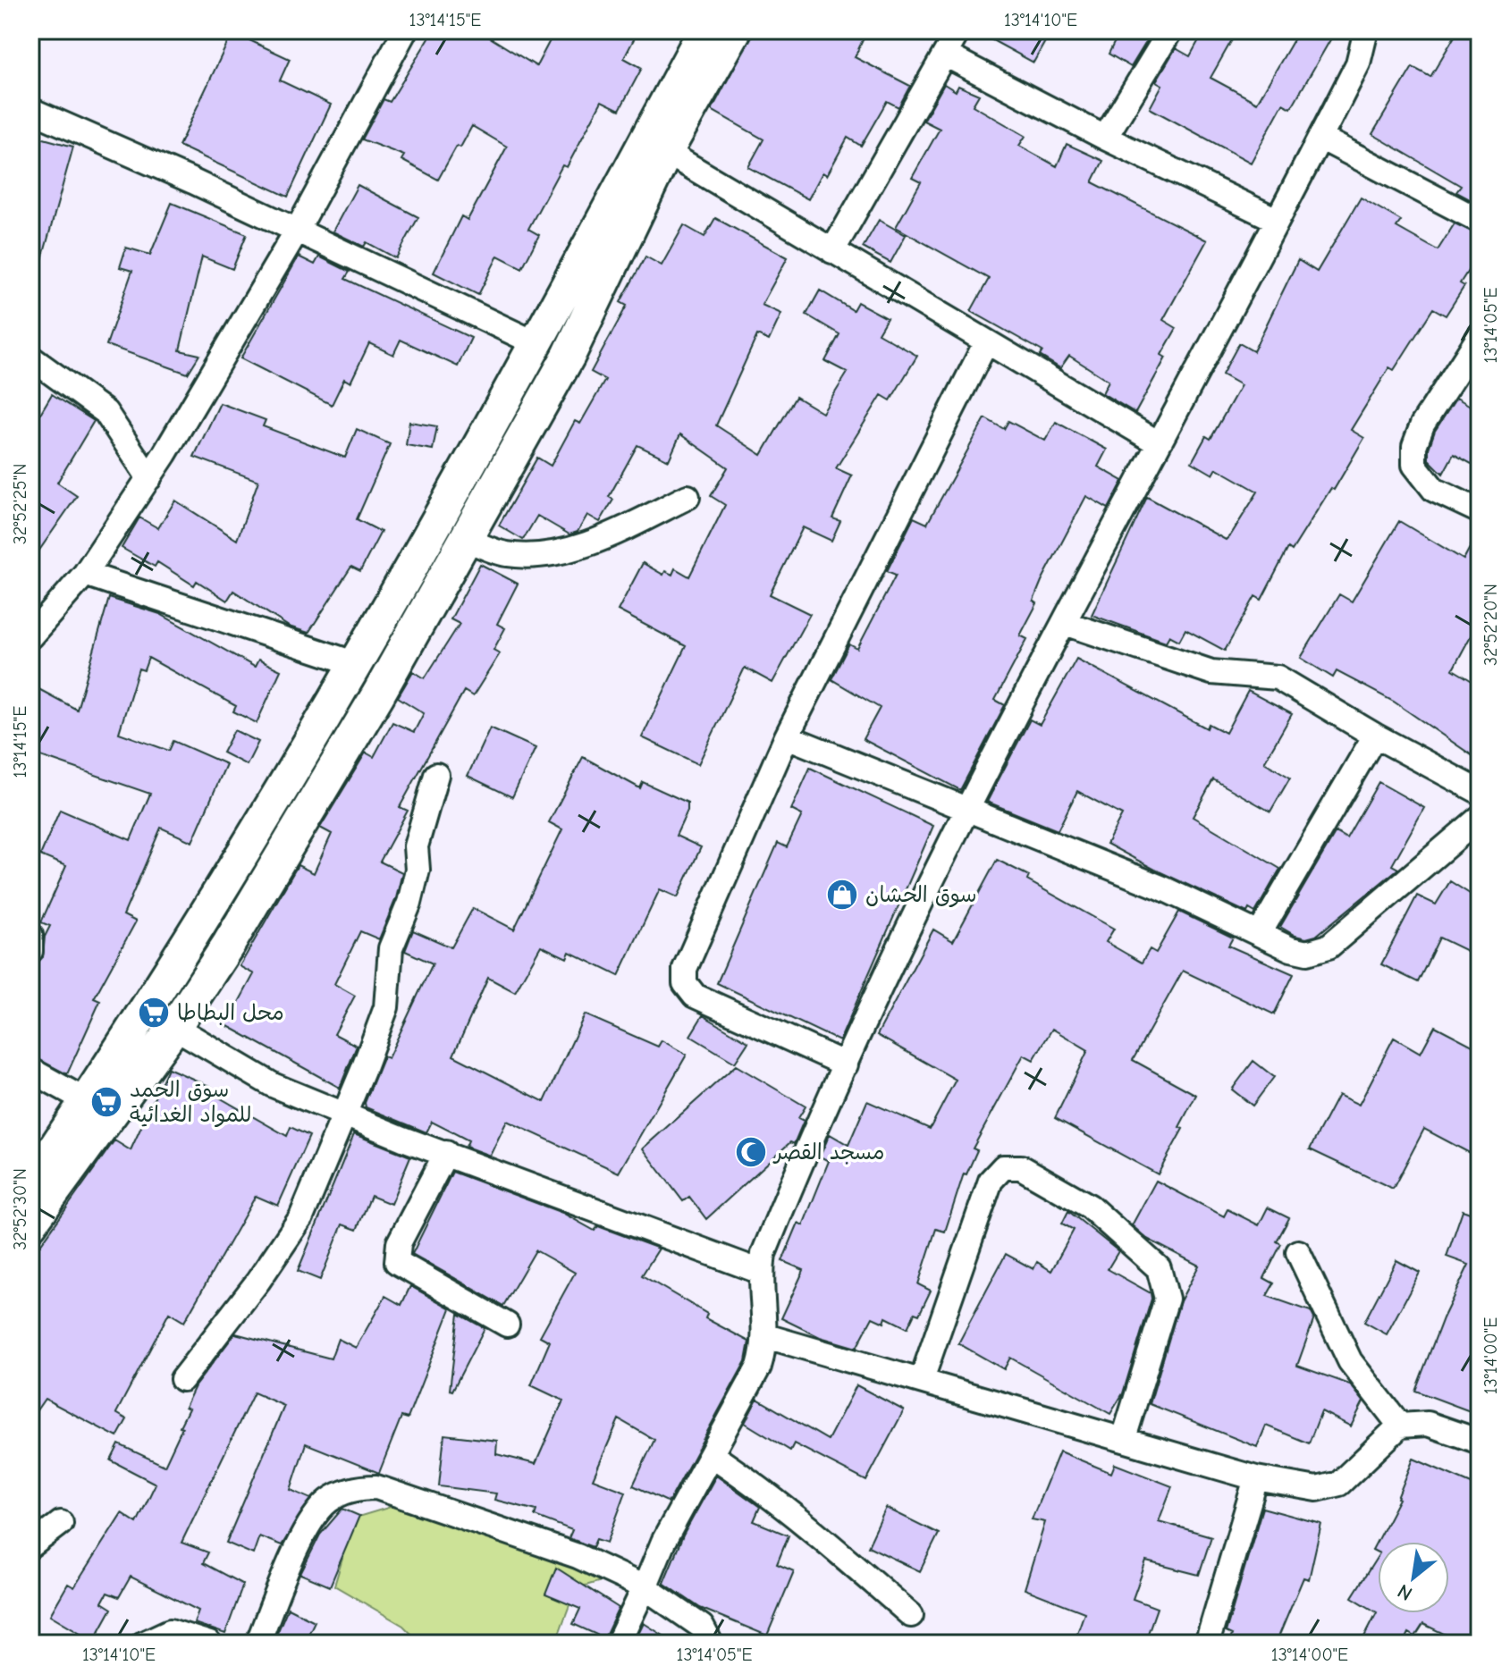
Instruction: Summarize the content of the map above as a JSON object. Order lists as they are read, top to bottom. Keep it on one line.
{"places":{"shop":["سوق الحشان"],"supermarket":["محل البطاطا","سوق الحمد للمواد الغدائية"],"mosque":["مسجد القصر"]},"north":"bottom left","coordinates":["13°14'15\"E","13°14'10\"E","13°14'05\"E","32°52'25\"N","32°52'20\"N","32°52'30\"N","13°14'00\"E"]}
